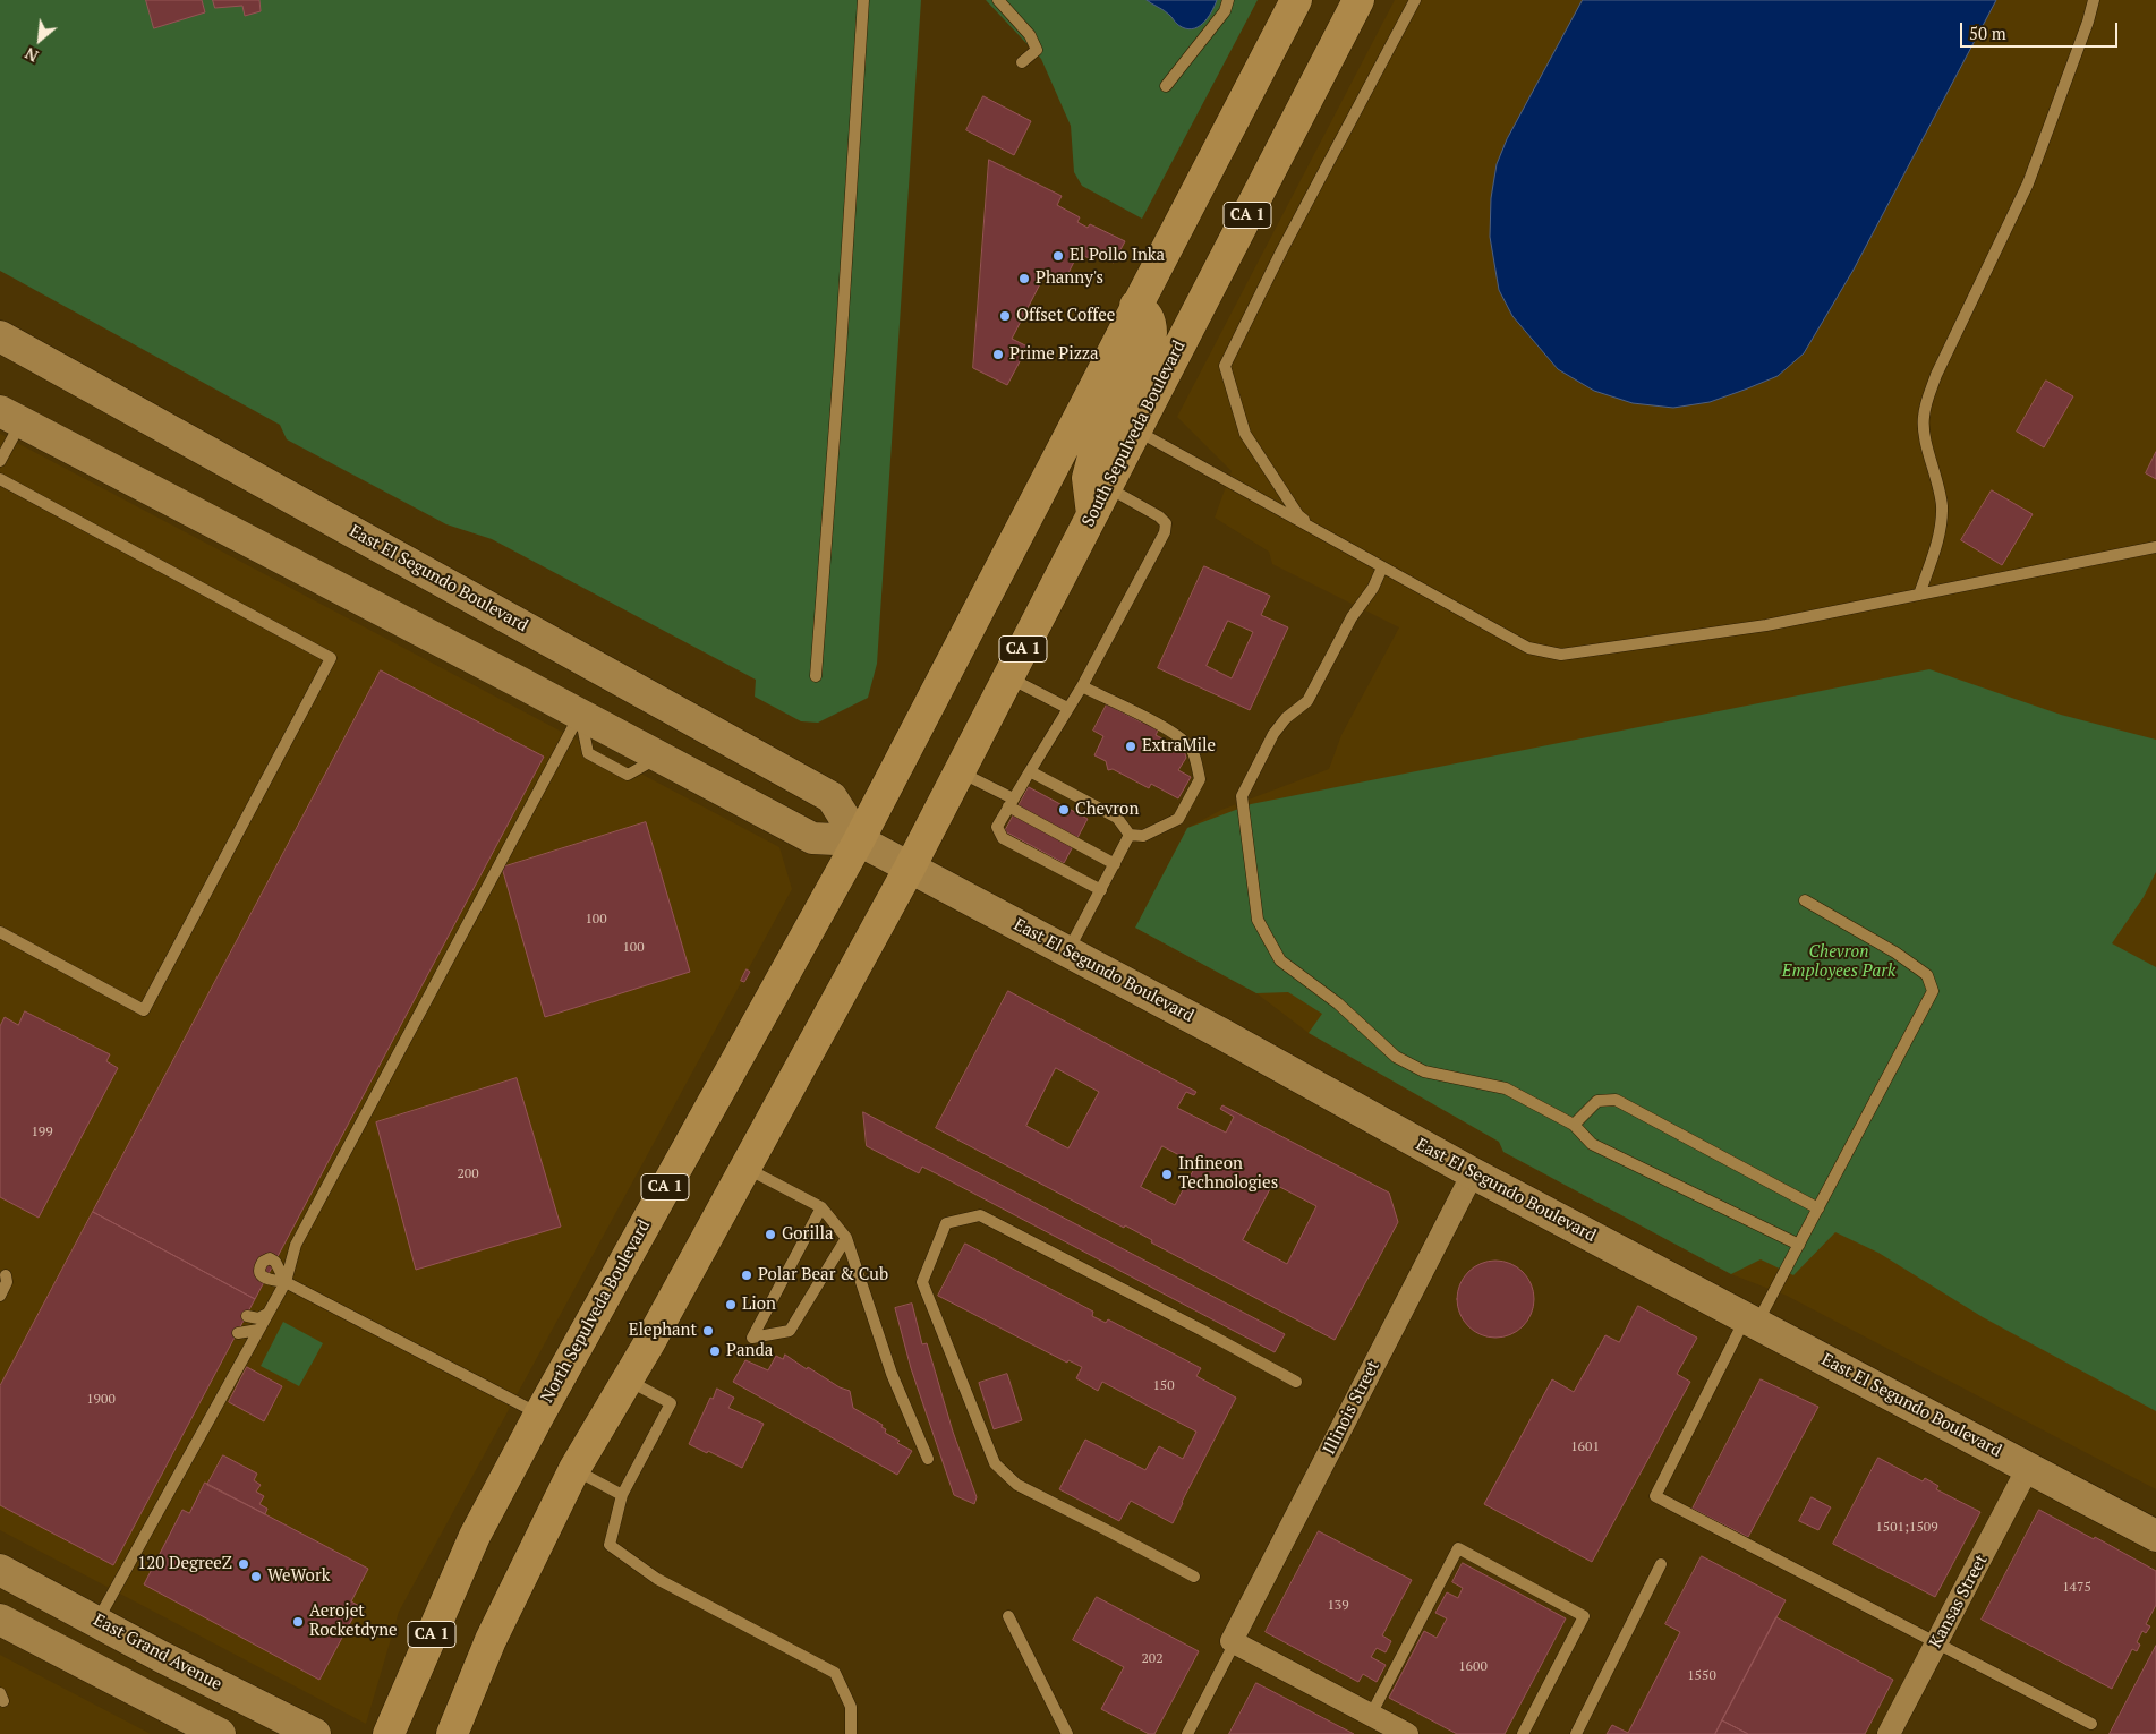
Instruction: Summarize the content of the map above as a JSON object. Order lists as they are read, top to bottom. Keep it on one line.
{"streets":{"highway":["CA 1","South Sepulveda Boulevard","North Sepulveda Boulevard"],"main road":["East El Segundo Boulevard","East Grand Avenue"],"street":["Illinois Street","Kansas Street"]},"crossings":[["CA 1","South Sepulveda Boulevard"],["CA 1","East El Segundo Boulevard"],["CA 1","North Sepulveda Boulevard"],["South Sepulveda Boulevard","East El Segundo Boulevard"],["East El Segundo Boulevard","North Sepulveda Boulevard"],["East El Segundo Boulevard","Illinois Street"],["East El Segundo Boulevard","Kansas Street"]],"parks":["Chevron Employees Park"],"places":["El Pollo Inka","Phanny's","Offset Coffee","Prime Pizza","ExtraMile","Chevron","Infineon Technologies","Gorilla","Polar Bear & Cub","Lion","Elephant","Panda","120 DegreeZ","WeWork","Aerojet Rocketdyne"],"house_numbers":["100","100","199","200","150","1900","1601","1501;1509","1475","139","202","1600","1550"],"scale_bar":"50 m","north":"bottom left"}
